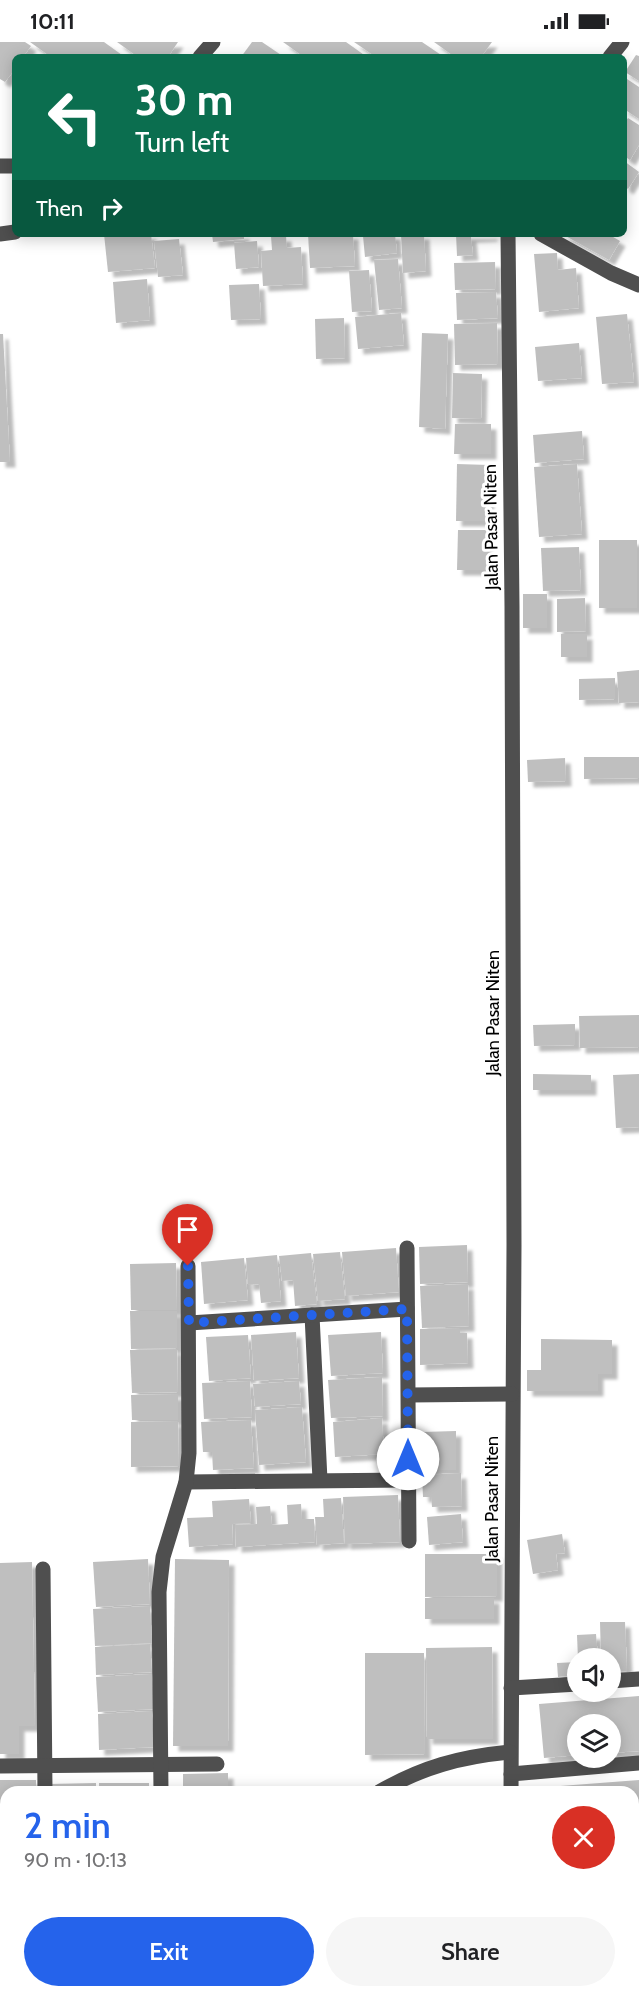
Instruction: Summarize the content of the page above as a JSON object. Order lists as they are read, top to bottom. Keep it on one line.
{"streets":{"street":["Jalan Pasar Niten"]},"page":{"status":"10:11","turn":["30 m","Turn left"],"then":"Then","heading":["2 min","90 m · 10:13"],"buttons":["Exit","Share"]}}
